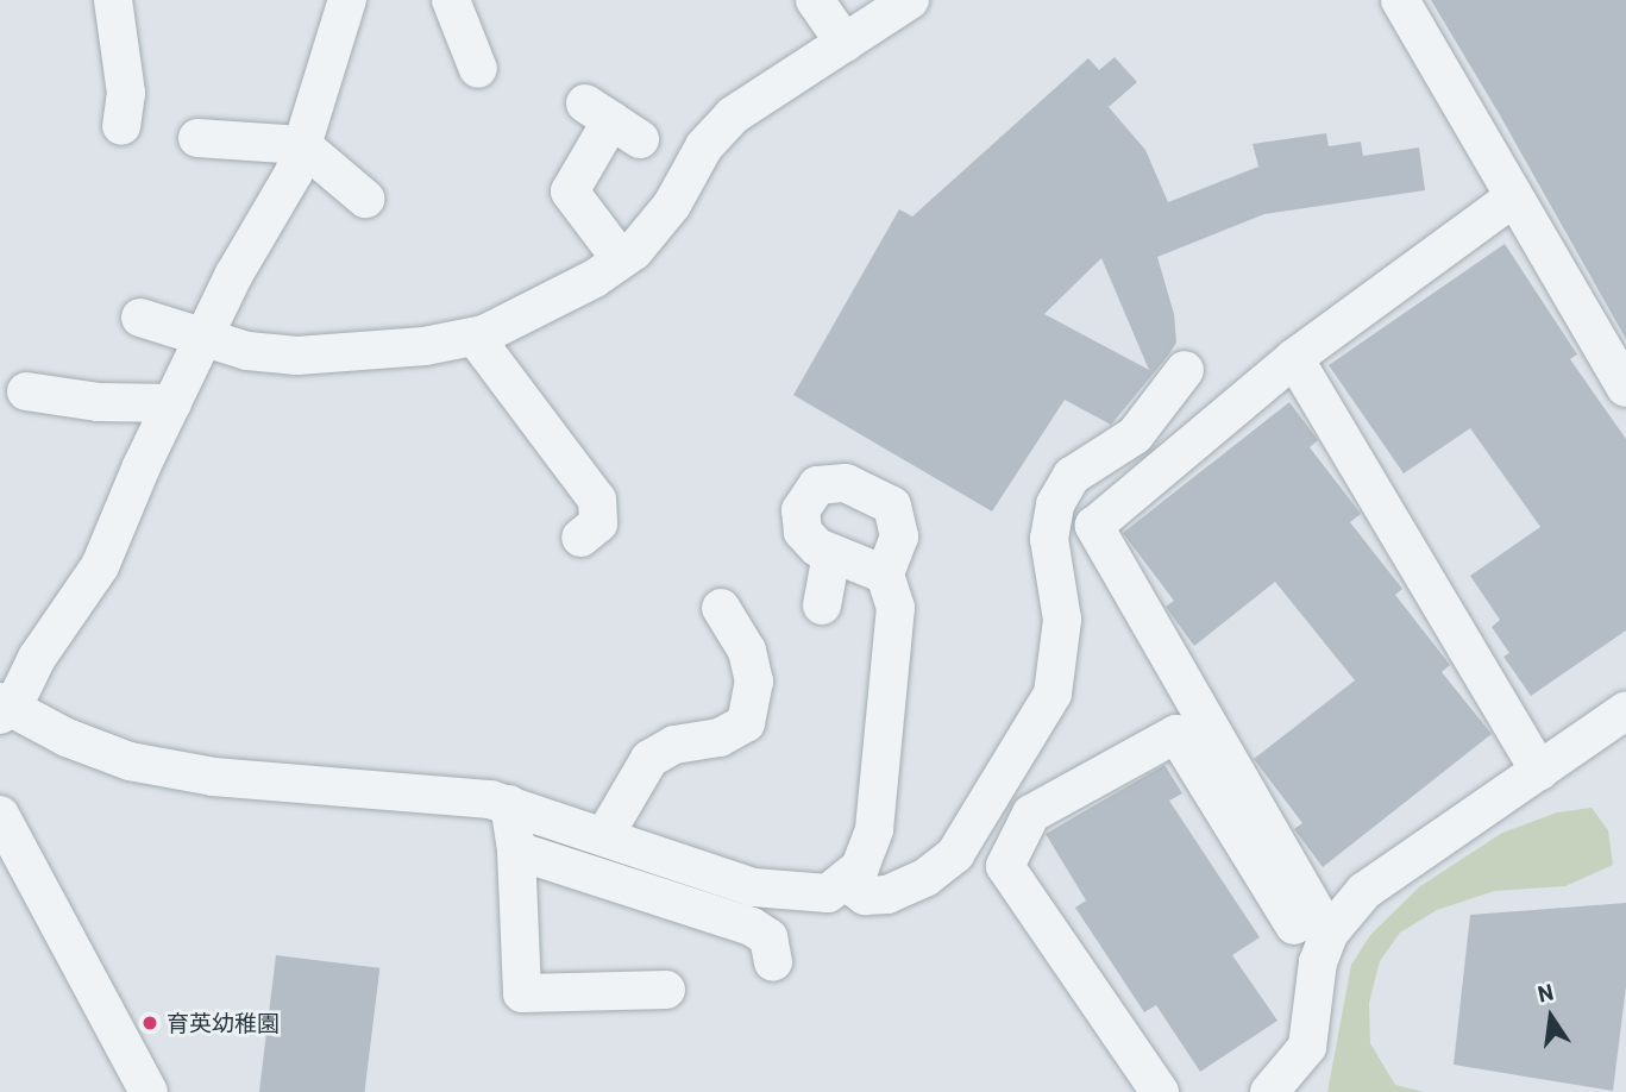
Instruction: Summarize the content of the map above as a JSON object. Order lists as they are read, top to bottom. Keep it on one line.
{"places":["育英幼稚園"],"north":"top"}
